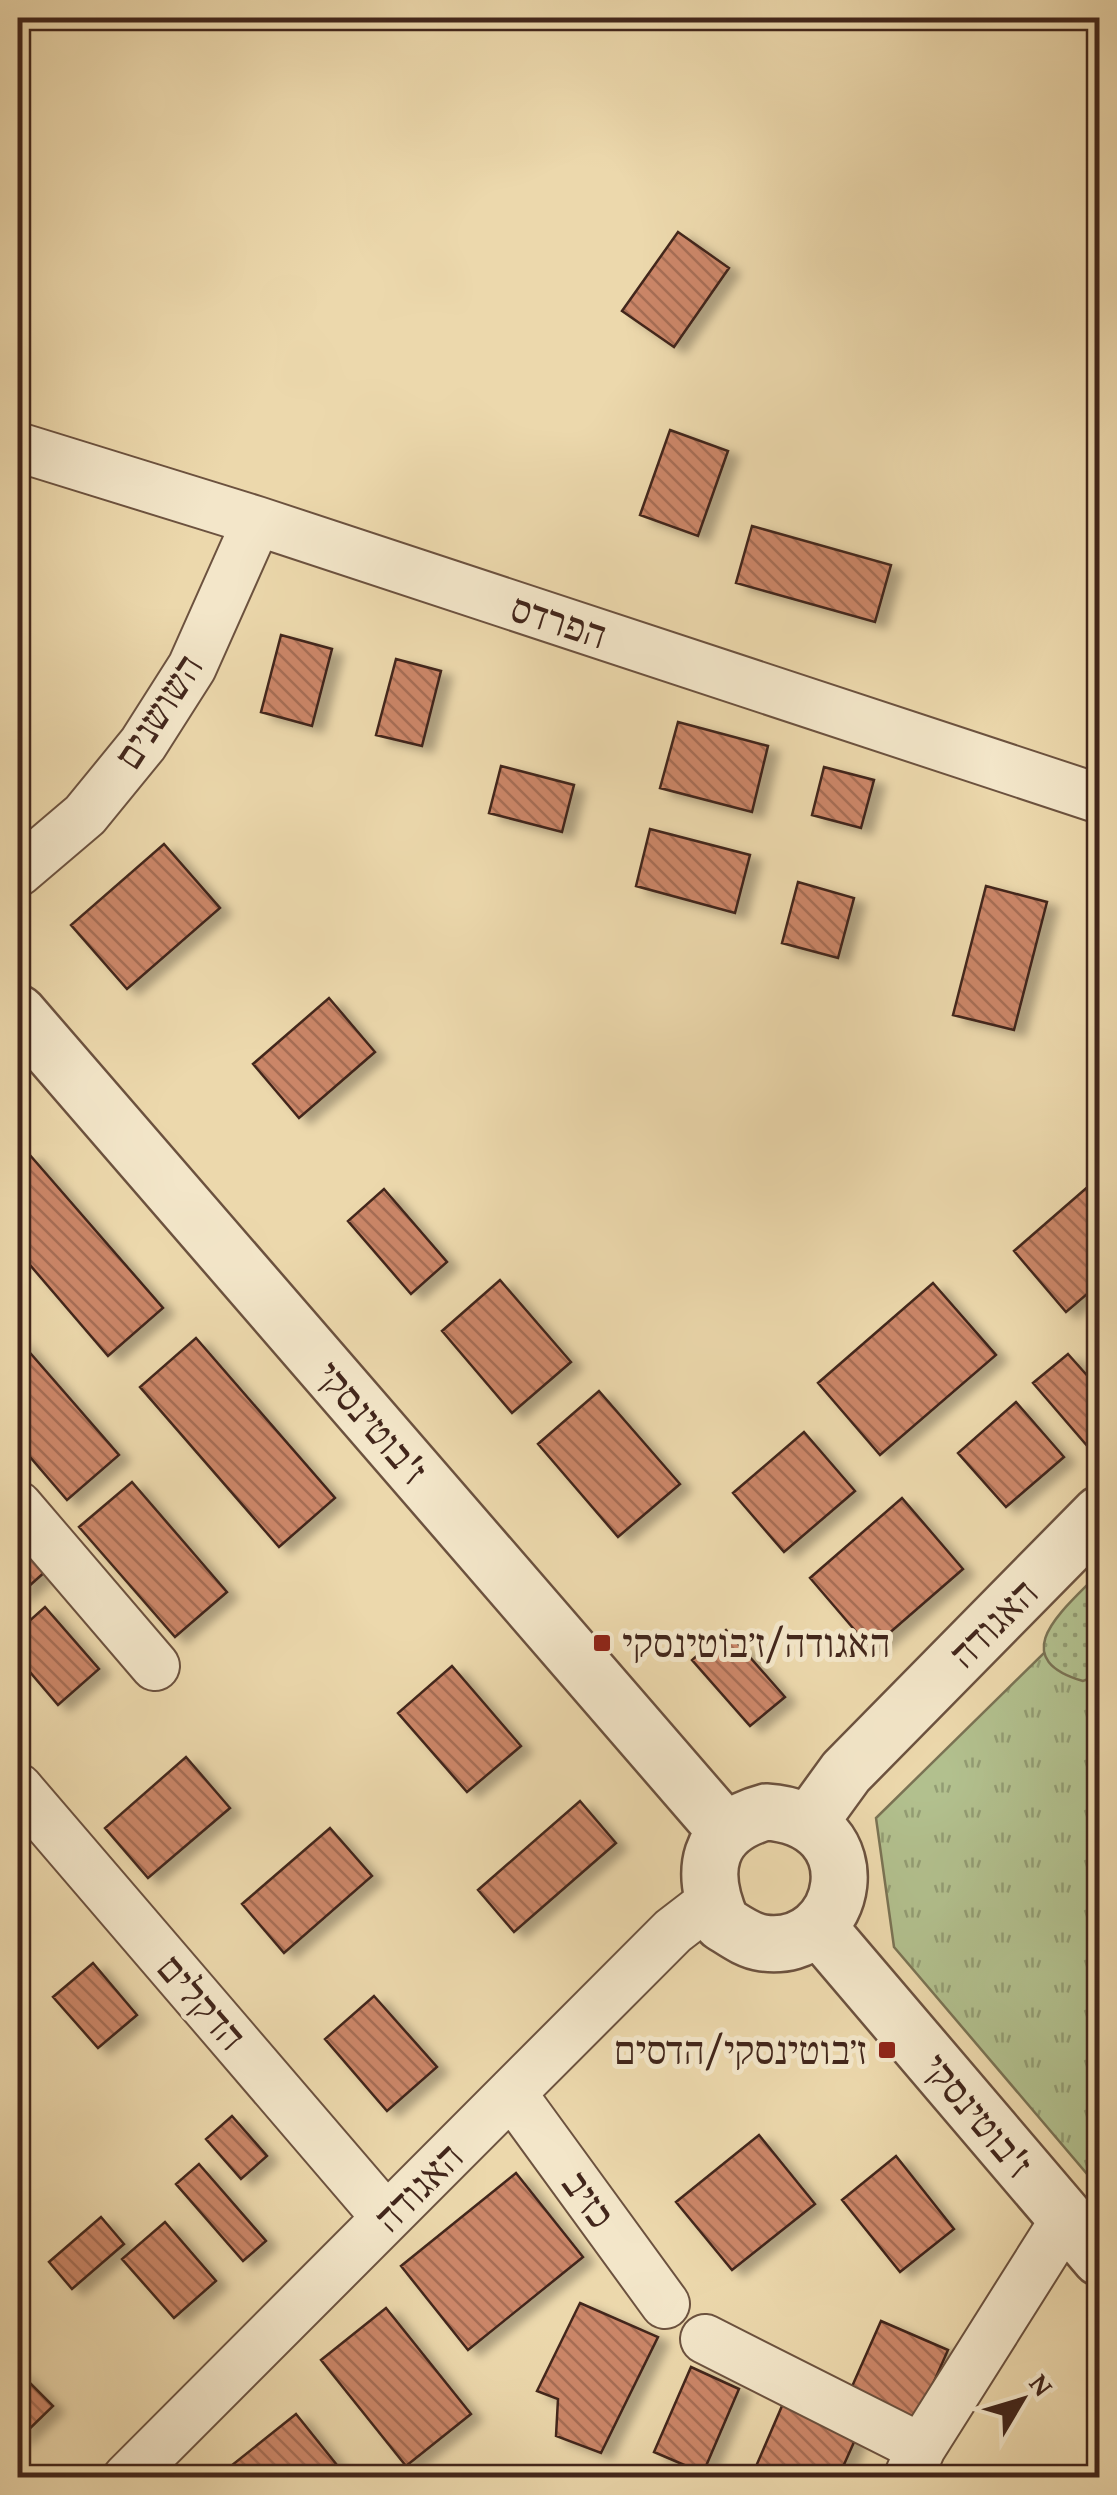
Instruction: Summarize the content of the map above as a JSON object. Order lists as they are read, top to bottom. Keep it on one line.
{"streets":{"street":["הפרדס","השושנים","ז'בוטינסקי","האגודה","הדקלים","כזיב"]},"crossings":[["הפרדס","השושנים"],["ז'בוטינסקי","האגודה"],["האגודה","הדקלים"],["האגודה","כזיב"]],"places":{"transit":["האגודה/ז׳בוטינסקי","ז׳בוטינסקי/הדסים"]},"north":"top right"}
